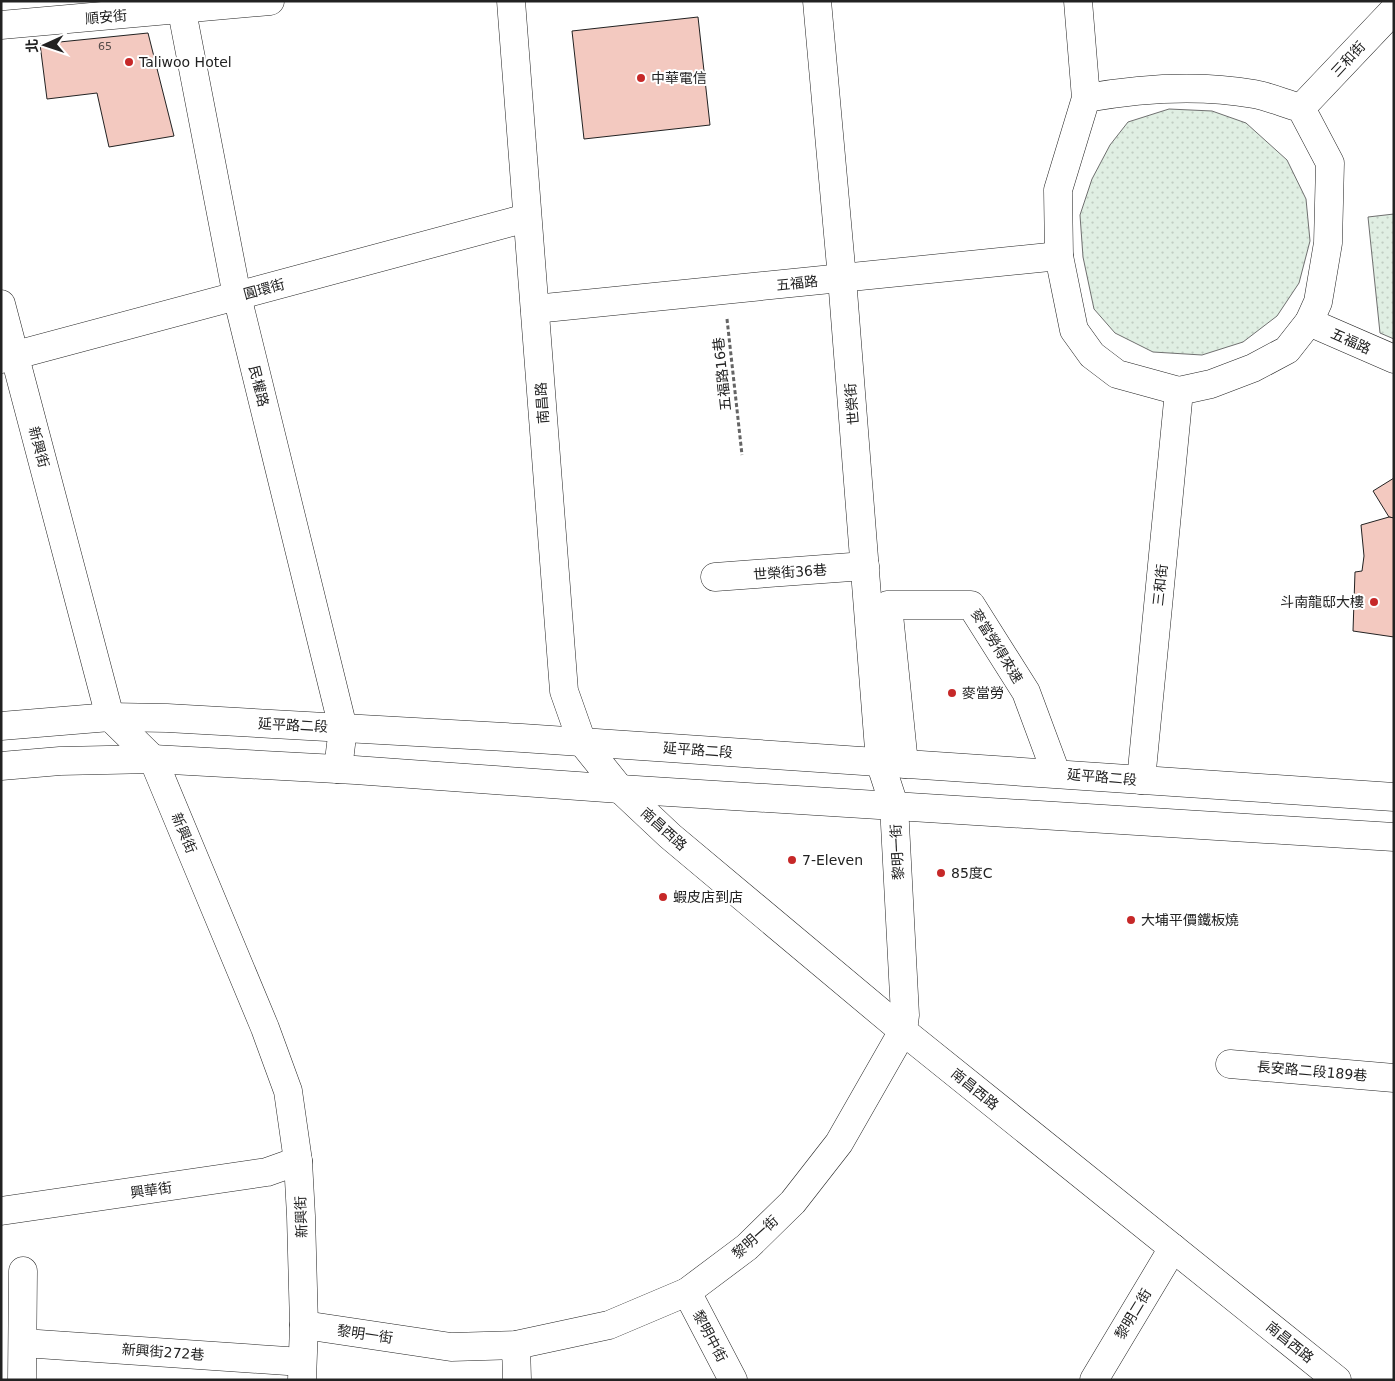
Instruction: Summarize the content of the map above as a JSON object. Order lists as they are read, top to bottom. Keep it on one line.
{"streets":{"street":["順安街","三和街","五福路","圓環街","民權路","南昌路","世榮街","新興街","世榮街36巷","麥當勞得來速","延平路二段","南昌西路","黎明一街","長安路二段189巷","興華街","黎明二街","黎明中街","新興街272巷"],"path":["五福路16巷"]},"crossings":[["順安街","民權路"],["三和街","延平路二段"],["五福路","五福路16巷"],["五福路","南昌路"],["五福路","世榮街"],["圓環街","民權路"],["圓環街","南昌路"],["圓環街","新興街"],["民權路","延平路二段"],["南昌路","延平路二段"],["南昌路","南昌西路"],["世榮街","世榮街36巷"],["世榮街","麥當勞得來速"],["世榮街","延平路二段"],["世榮街","黎明一街"],["新興街","延平路二段"],["新興街","黎明一街"],["新興街","興華街"],["新興街","新興街272巷"],["麥當勞得來速","延平路二段"],["南昌西路","黎明一街"],["南昌西路","黎明二街"],["黎明一街","黎明中街"]],"places":["Taliwoo Hotel","中華電信","斗南龍邸大樓","麥當勞","7-Eleven","85度C","蝦皮店到店","大埔平價鐵板燒"],"house_numbers":["65"],"north":"left"}
